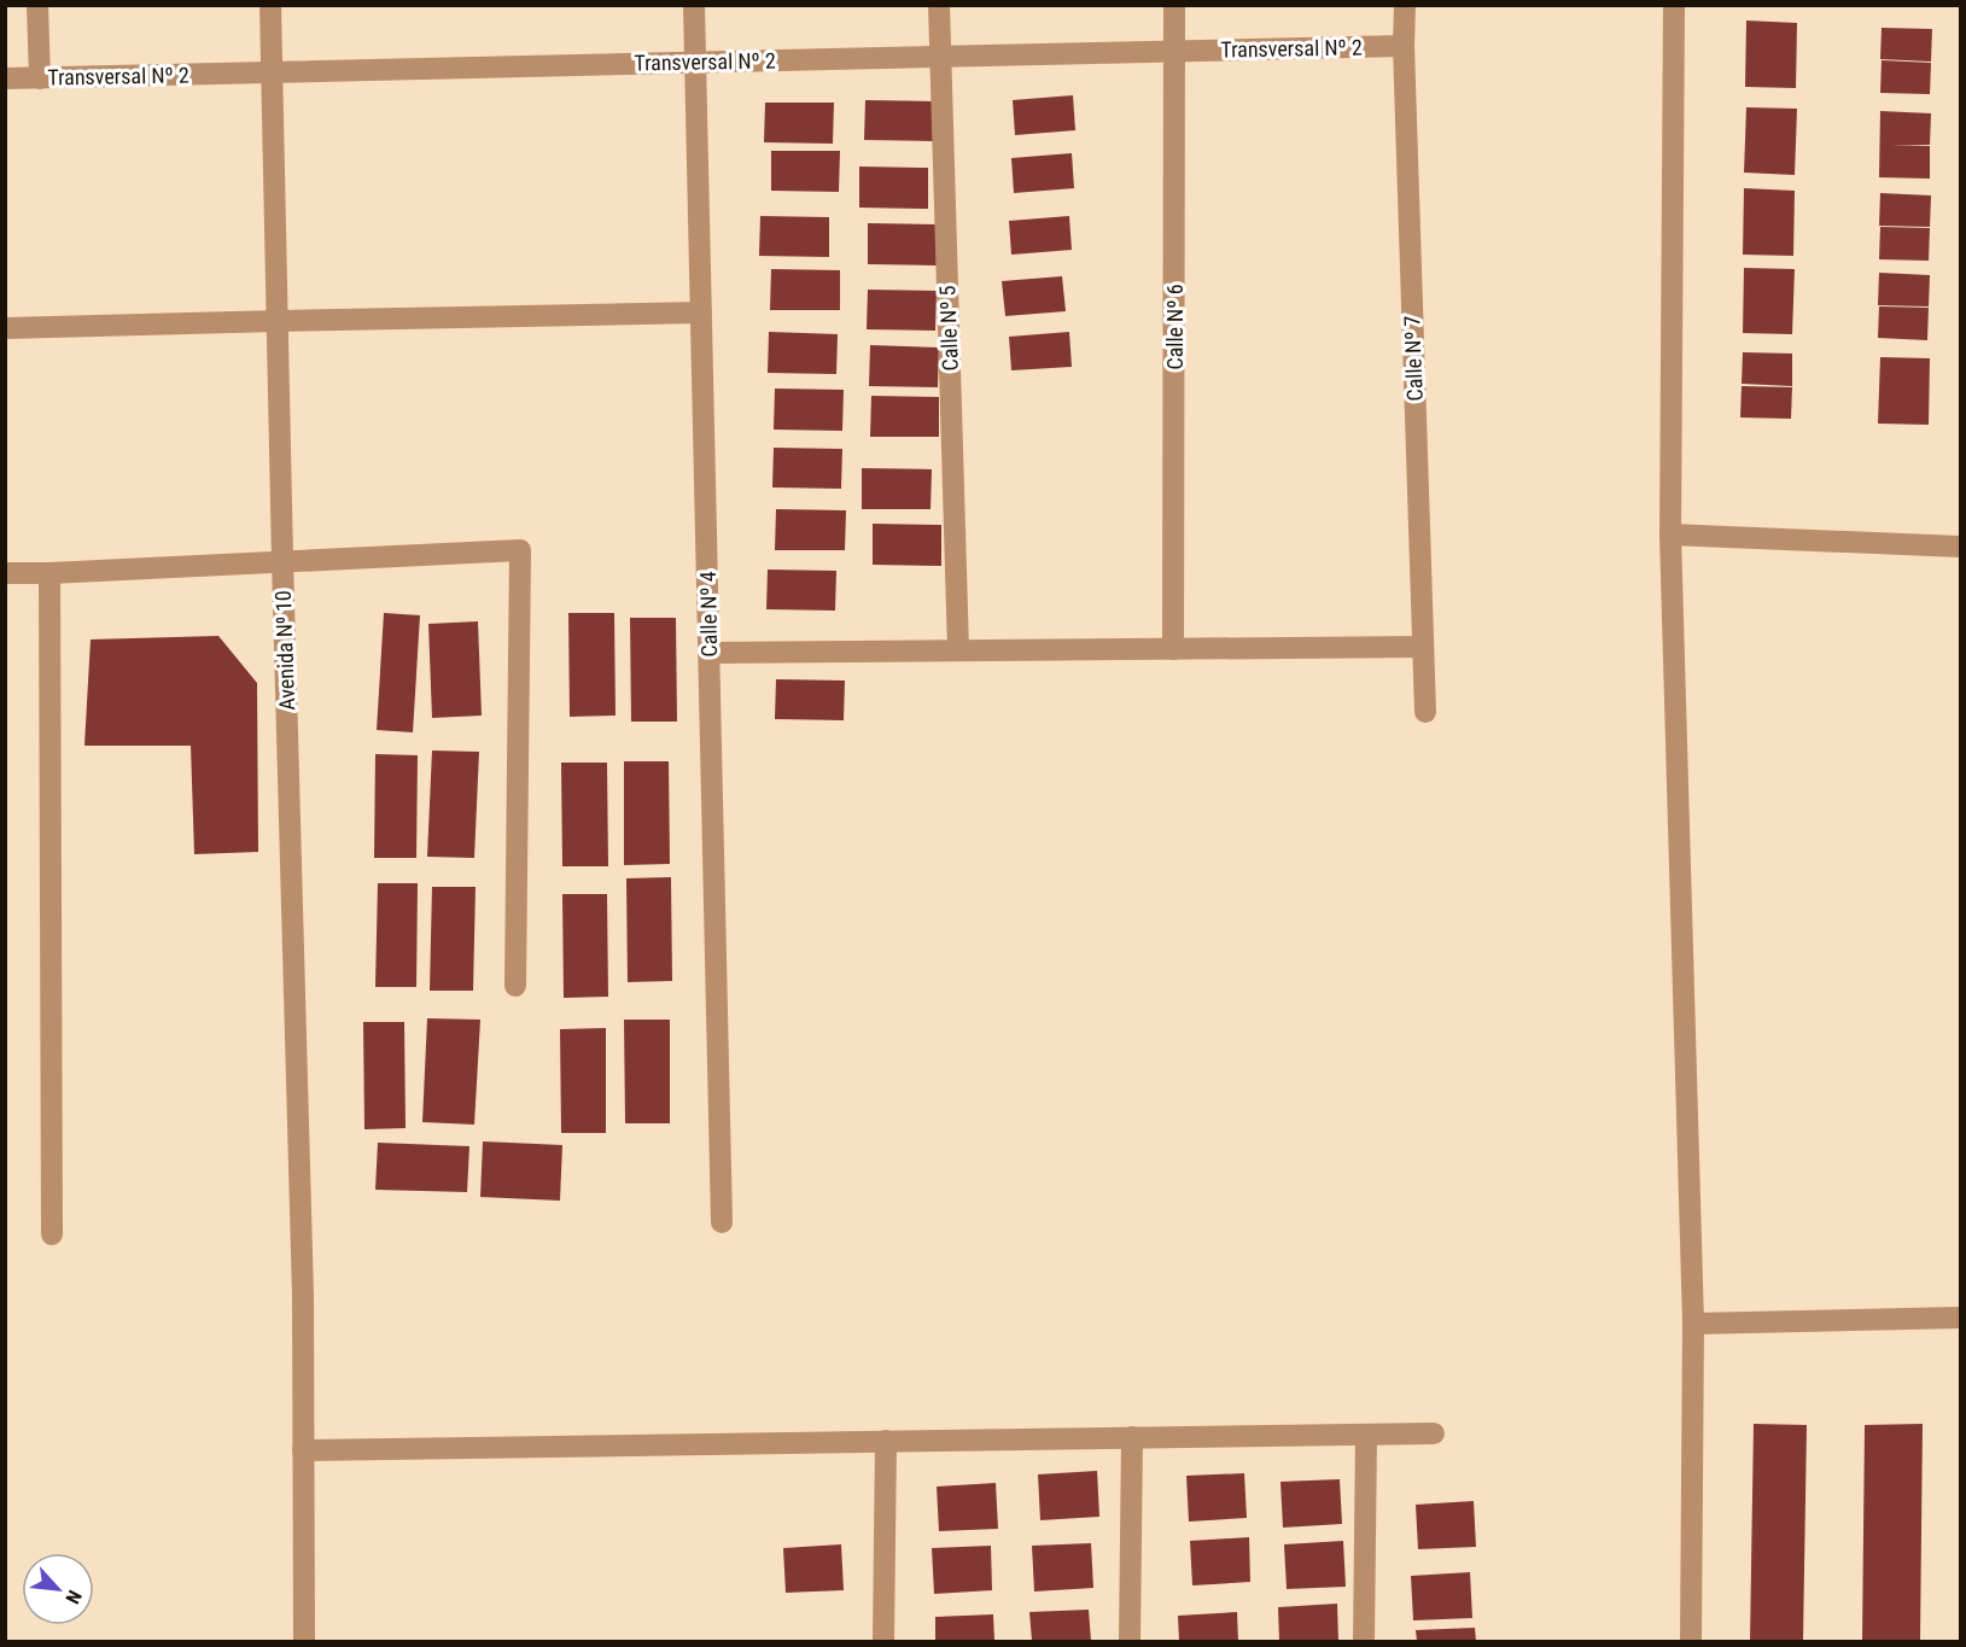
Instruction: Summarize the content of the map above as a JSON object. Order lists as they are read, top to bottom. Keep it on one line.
{"streets":{"street":["Transversal Nº 2","Calle Nº 6","Calle Nº 5","Calle Nº 7","Calle Nº 4","Avenida N⁰ 10"]},"crossings":[["Transversal Nº 2","Calle Nº 6"],["Transversal Nº 2","Calle Nº 5"],["Transversal Nº 2","Calle Nº 7"],["Transversal Nº 2","Calle Nº 4"],["Transversal Nº 2","Avenida N⁰ 10"]],"north":"bottom right"}
